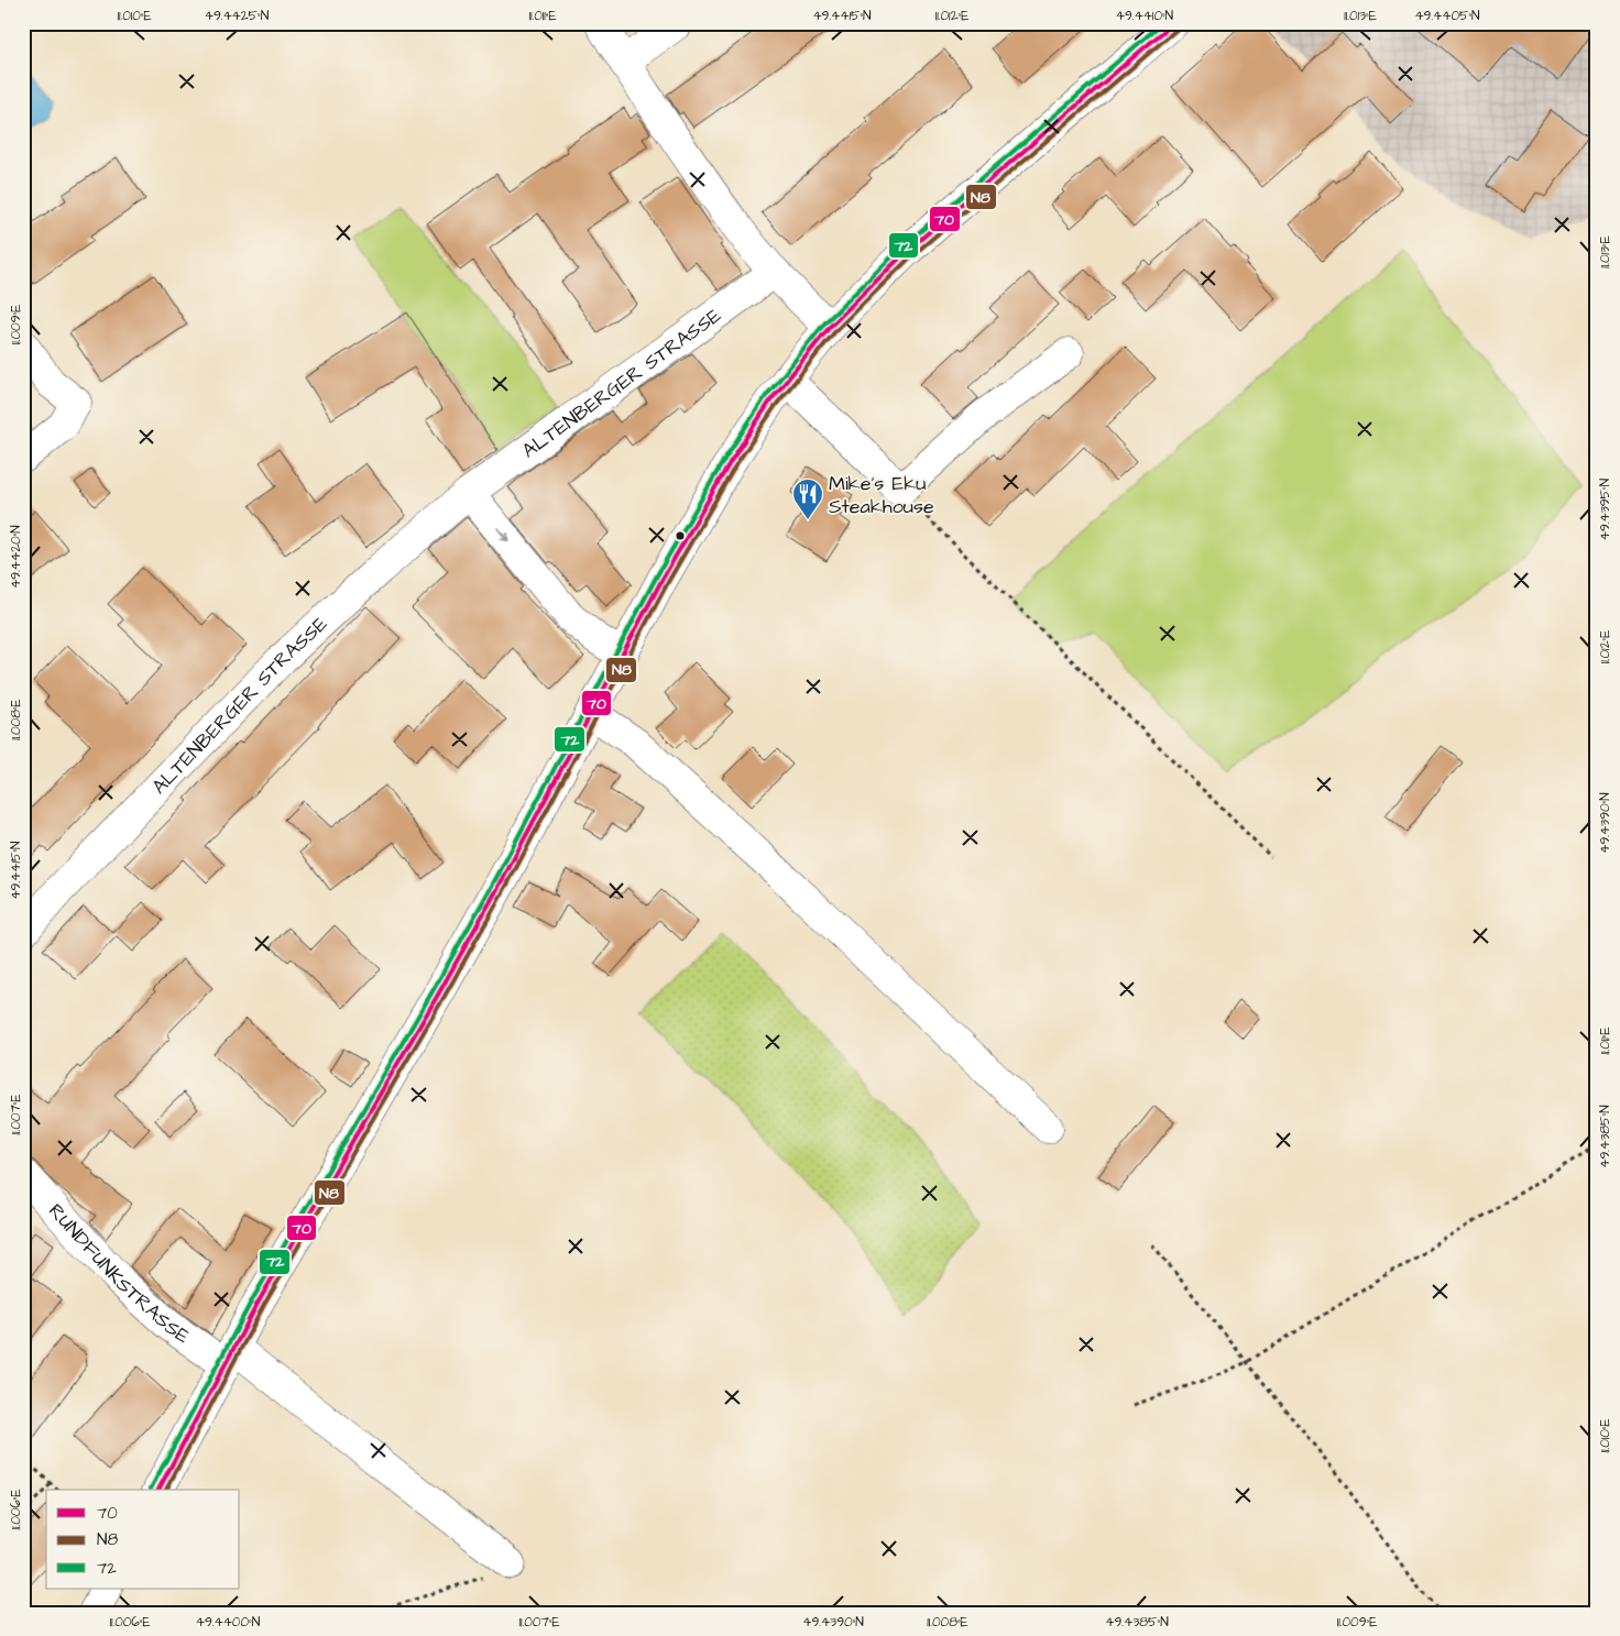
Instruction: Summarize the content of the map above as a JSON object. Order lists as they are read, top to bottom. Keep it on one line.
{"streets":{"street":["ALTENBERGER STRASSE","RUNDFUNKSTRASSE"]},"places":{"restaurant":["Mike's Eku Steakhouse"]},"lines":["transit line 70","transit line 72","transit line N8"],"legend":["70","N8","72"],"coordinates":["11.010°E","49.4425°N","11.011°E","49.4415°N","11.012°E","49.4410°N","11.013°E","49.4405°N","11.009°E","49.4395°N","49.4420°N","11.008°E","49.4390°N","11.007°E","49.4385°N","11.006°E","49.4400°N"]}
